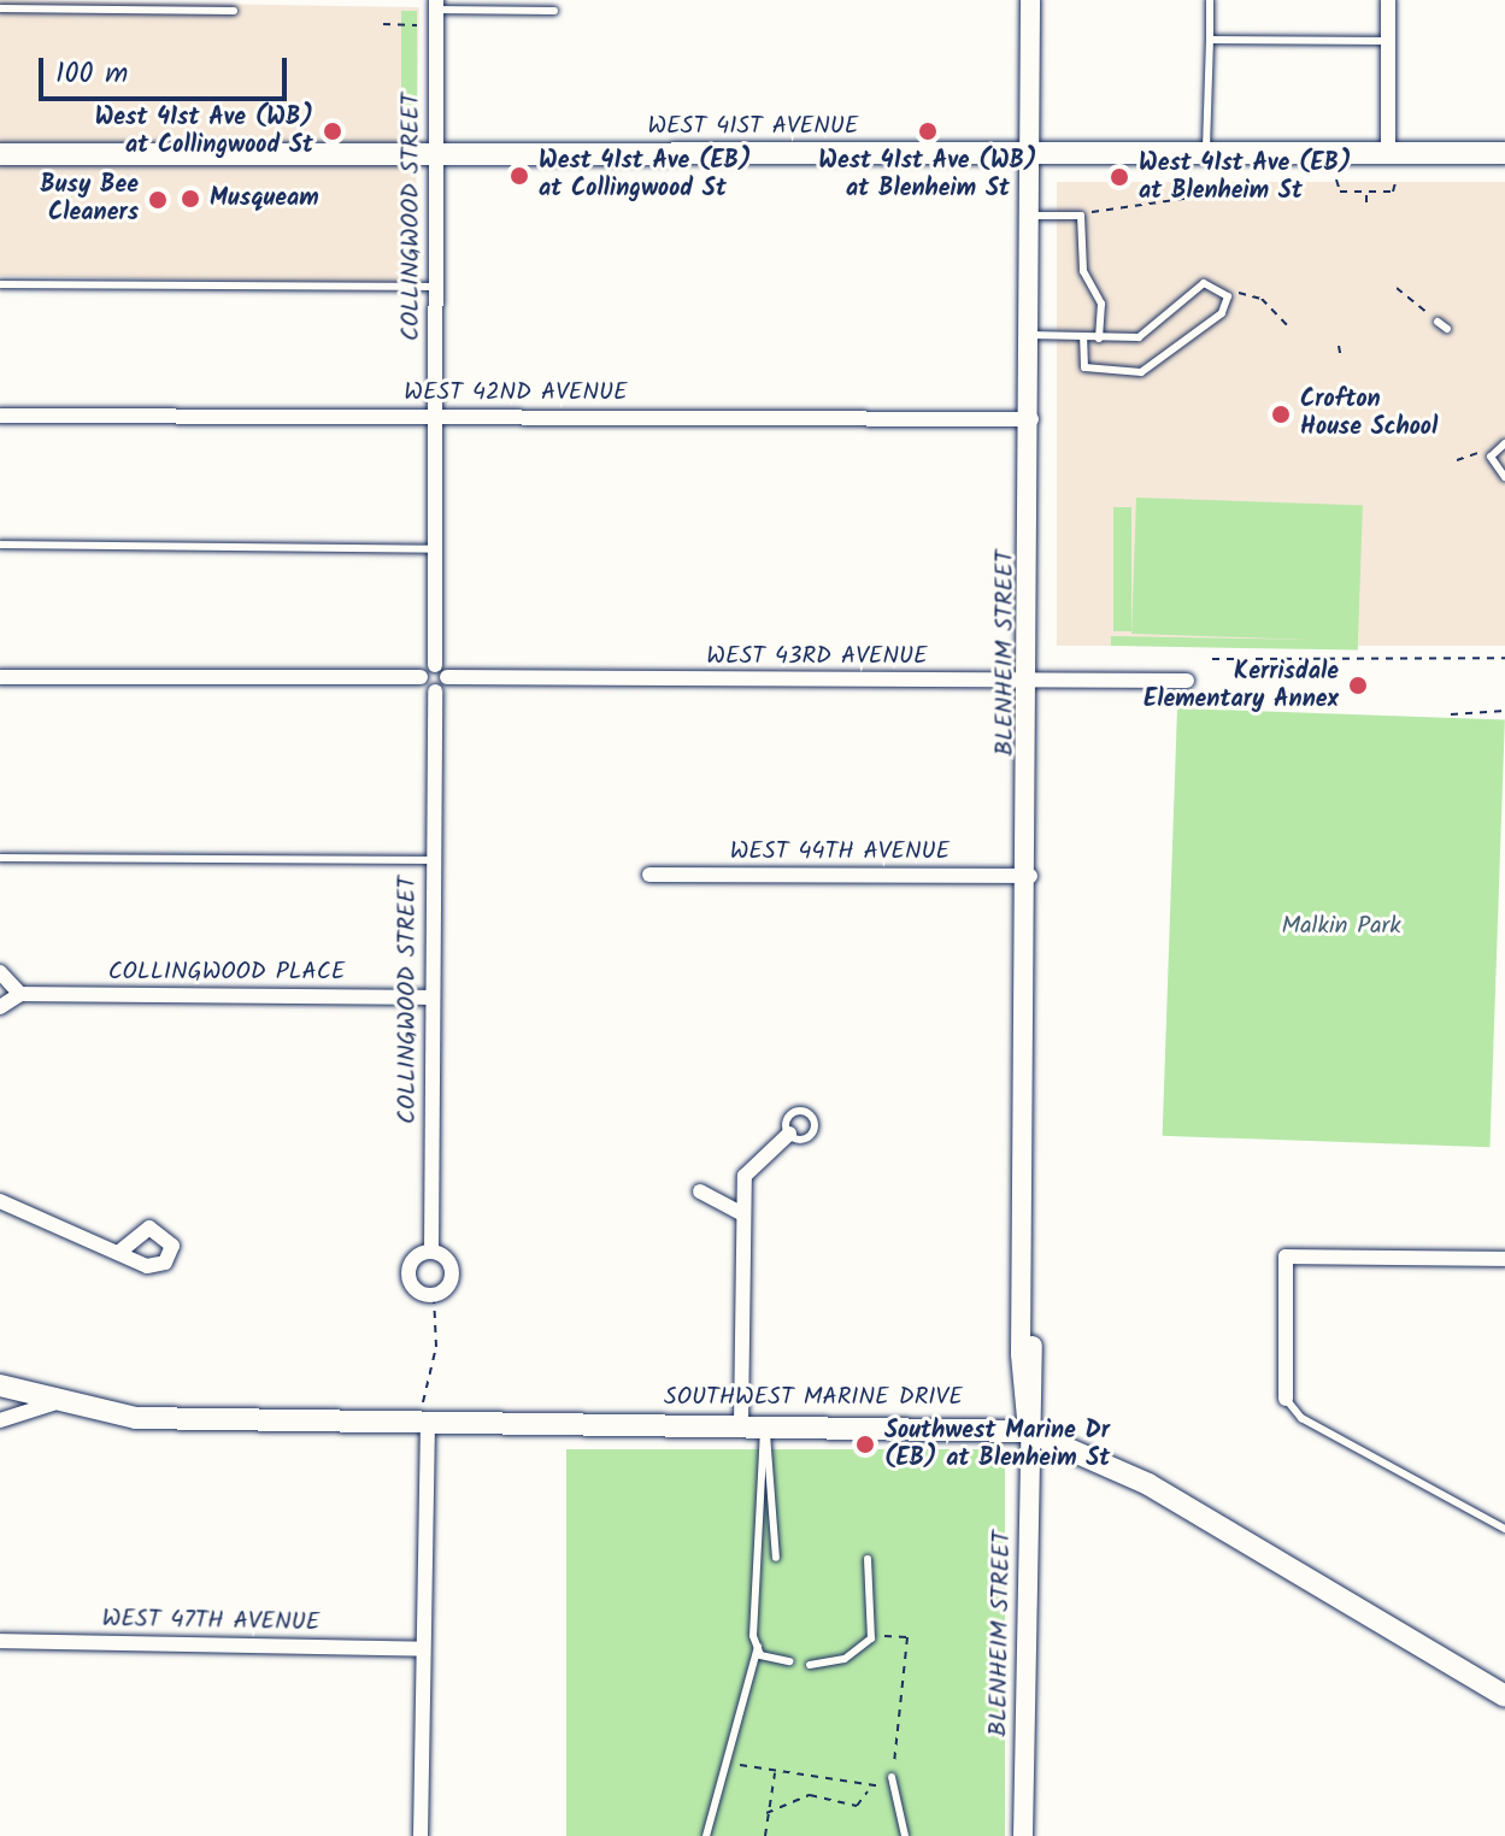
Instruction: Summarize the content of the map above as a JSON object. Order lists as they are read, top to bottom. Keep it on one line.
{"streets":{"main road":["WEST 41ST AVENUE","SOUTHWEST MARINE DRIVE"],"street":["COLLINGWOOD STREET","WEST 42ND AVENUE","BLENHEIM STREET","WEST 43RD AVENUE","WEST 44TH AVENUE","COLLINGWOOD PLACE","WEST 47TH AVENUE"]},"crossings":[["WEST 41ST AVENUE","COLLINGWOOD STREET"],["WEST 41ST AVENUE","BLENHEIM STREET"],["COLLINGWOOD STREET","WEST 42ND AVENUE"],["COLLINGWOOD STREET","COLLINGWOOD PLACE"],["WEST 42ND AVENUE","BLENHEIM STREET"],["BLENHEIM STREET","WEST 43RD AVENUE"],["BLENHEIM STREET","WEST 44TH AVENUE"],["BLENHEIM STREET","SOUTHWEST MARINE DRIVE"]],"parks":["Malkin Park"],"places":["West 41st Ave (WB) at Collingwood St","West 41st Ave (WB) at Blenheim St","West 41st Ave (EB) at Collingwood St","West 41st Ave (EB) at Blenheim St","Musqueam","Busy Bee Cleaners","Crofton House School","Kerrisdale Elementary Annex","Southwest Marine Dr (EB) at Blenheim St"],"scale_bar":"100 m"}
